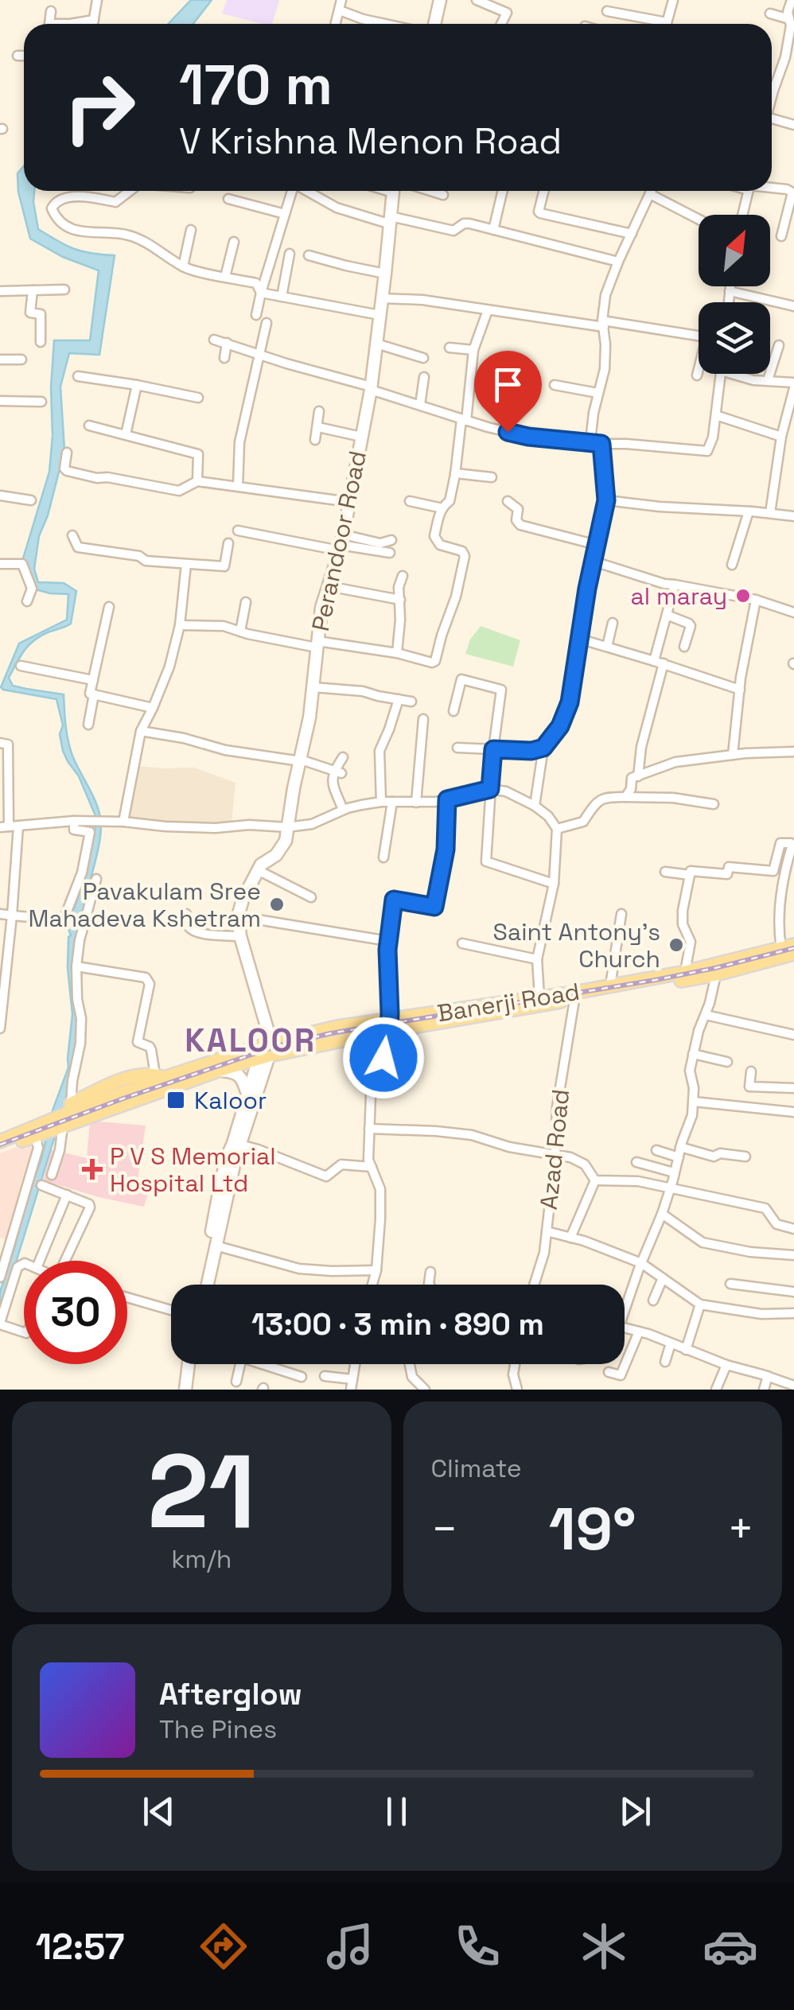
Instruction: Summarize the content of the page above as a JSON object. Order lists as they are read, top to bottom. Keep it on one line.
{"streets":{"main road":["Perandoor Road","Banerji Road"],"street":["Azad Road"]},"crossings":[["Perandoor Road","Banerji Road"],["Banerji Road","Azad Road"]],"districts":["KALOOR"],"places":{"other":["al maray","Pavakulam Sree Mahadeva Kshetram","Saint Antony's Church"],"transit":["Kaloor"],"health":["P V S Memorial Hospital Ltd"]},"north":"top right","page":{"turn":["170 m","V Krishna Menon Road"],"limit":"30","trip":"13:00 · 3 min · 890 m","tile":[["21","km/h"],"Climate"],"heat":["−","19°","+"],"song":["Afterglow","The Pines"],"tabs":"12:57"}}
